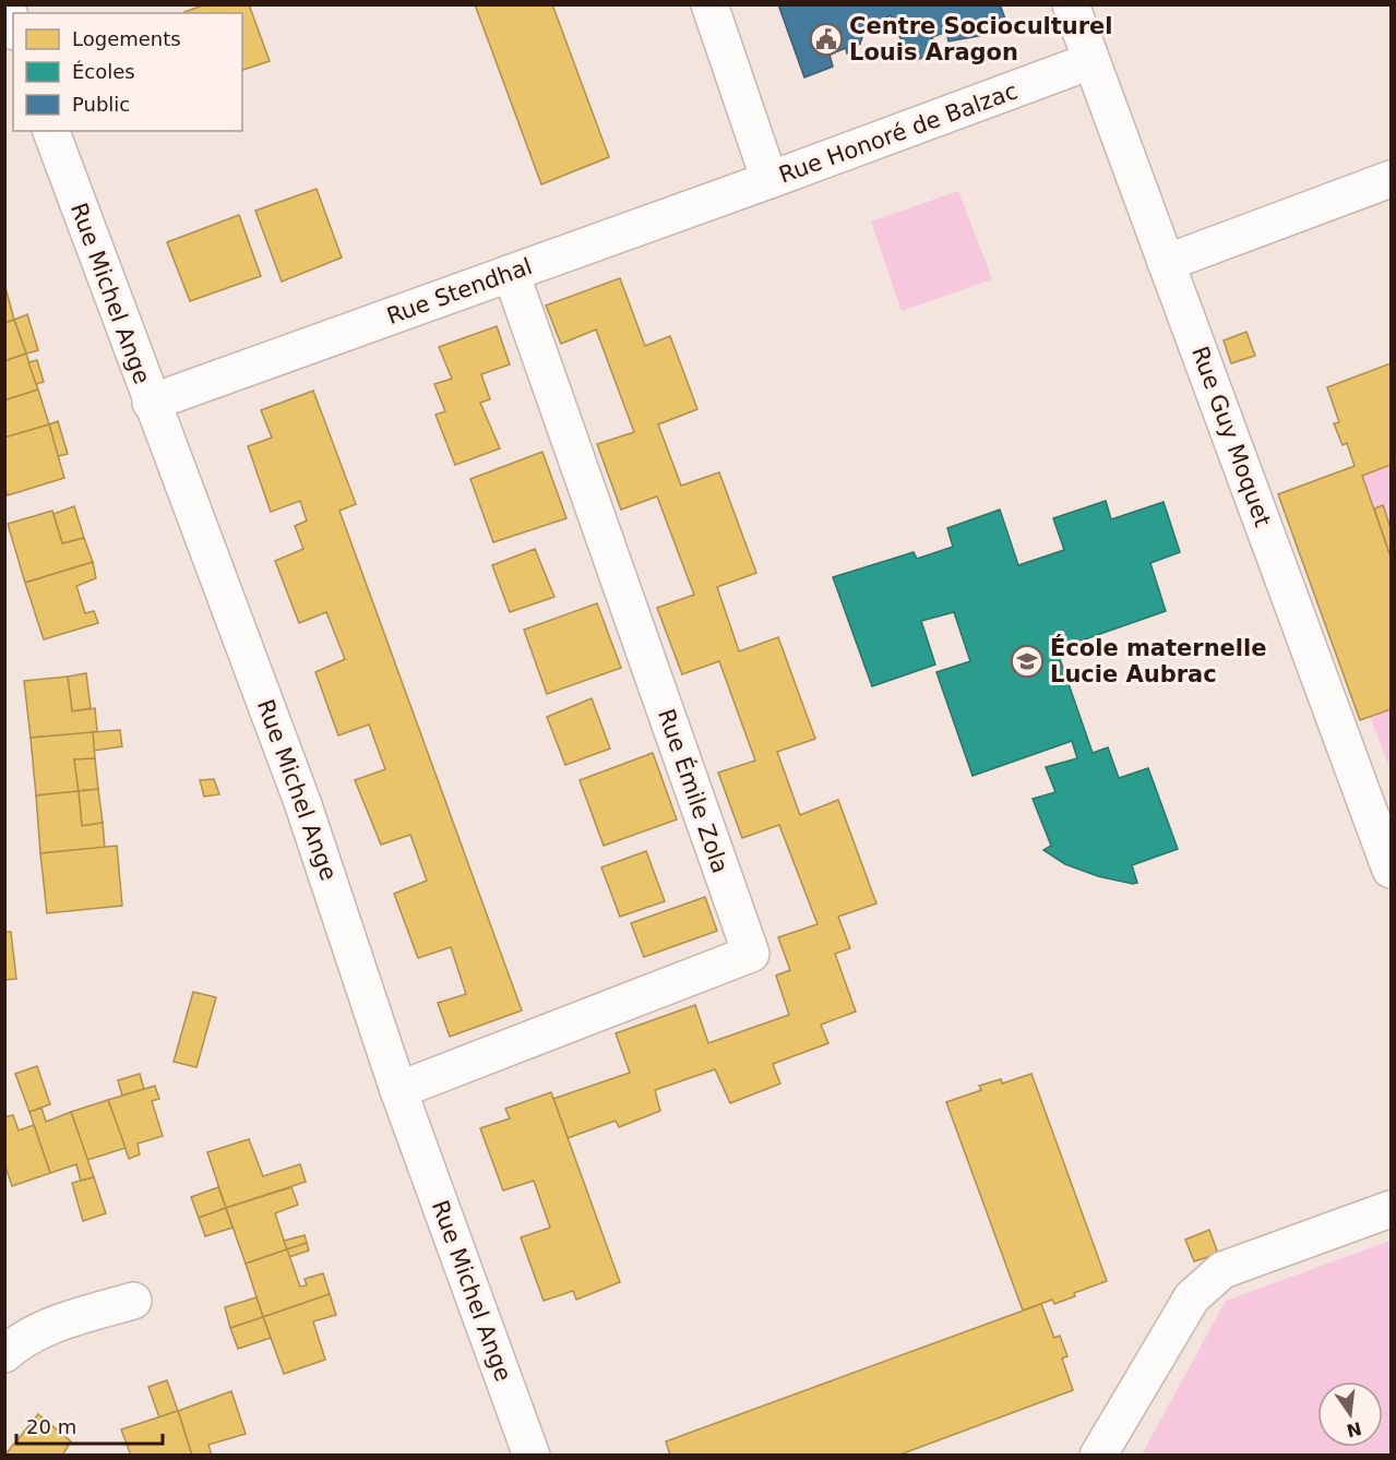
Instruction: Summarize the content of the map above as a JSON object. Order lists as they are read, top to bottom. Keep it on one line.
{"streets":{"street":["Rue Honoré de Balzac","Rue Stendhal","Rue Michel Ange","Rue Guy Moquet","Rue Émile Zola"]},"crossings":[["Rue Honoré de Balzac","Rue Stendhal"],["Rue Honoré de Balzac","Rue Guy Moquet"],["Rue Stendhal","Rue Michel Ange"],["Rue Stendhal","Rue Émile Zola"],["Rue Michel Ange","Rue Émile Zola"]],"places":{"public building":["Centre Socioculturel Louis Aragon"],"school or university":["École maternelle Lucie Aubrac"]},"legend":["Logements","Écoles","Public"],"scale_bar":"20 m","north":"bottom"}
